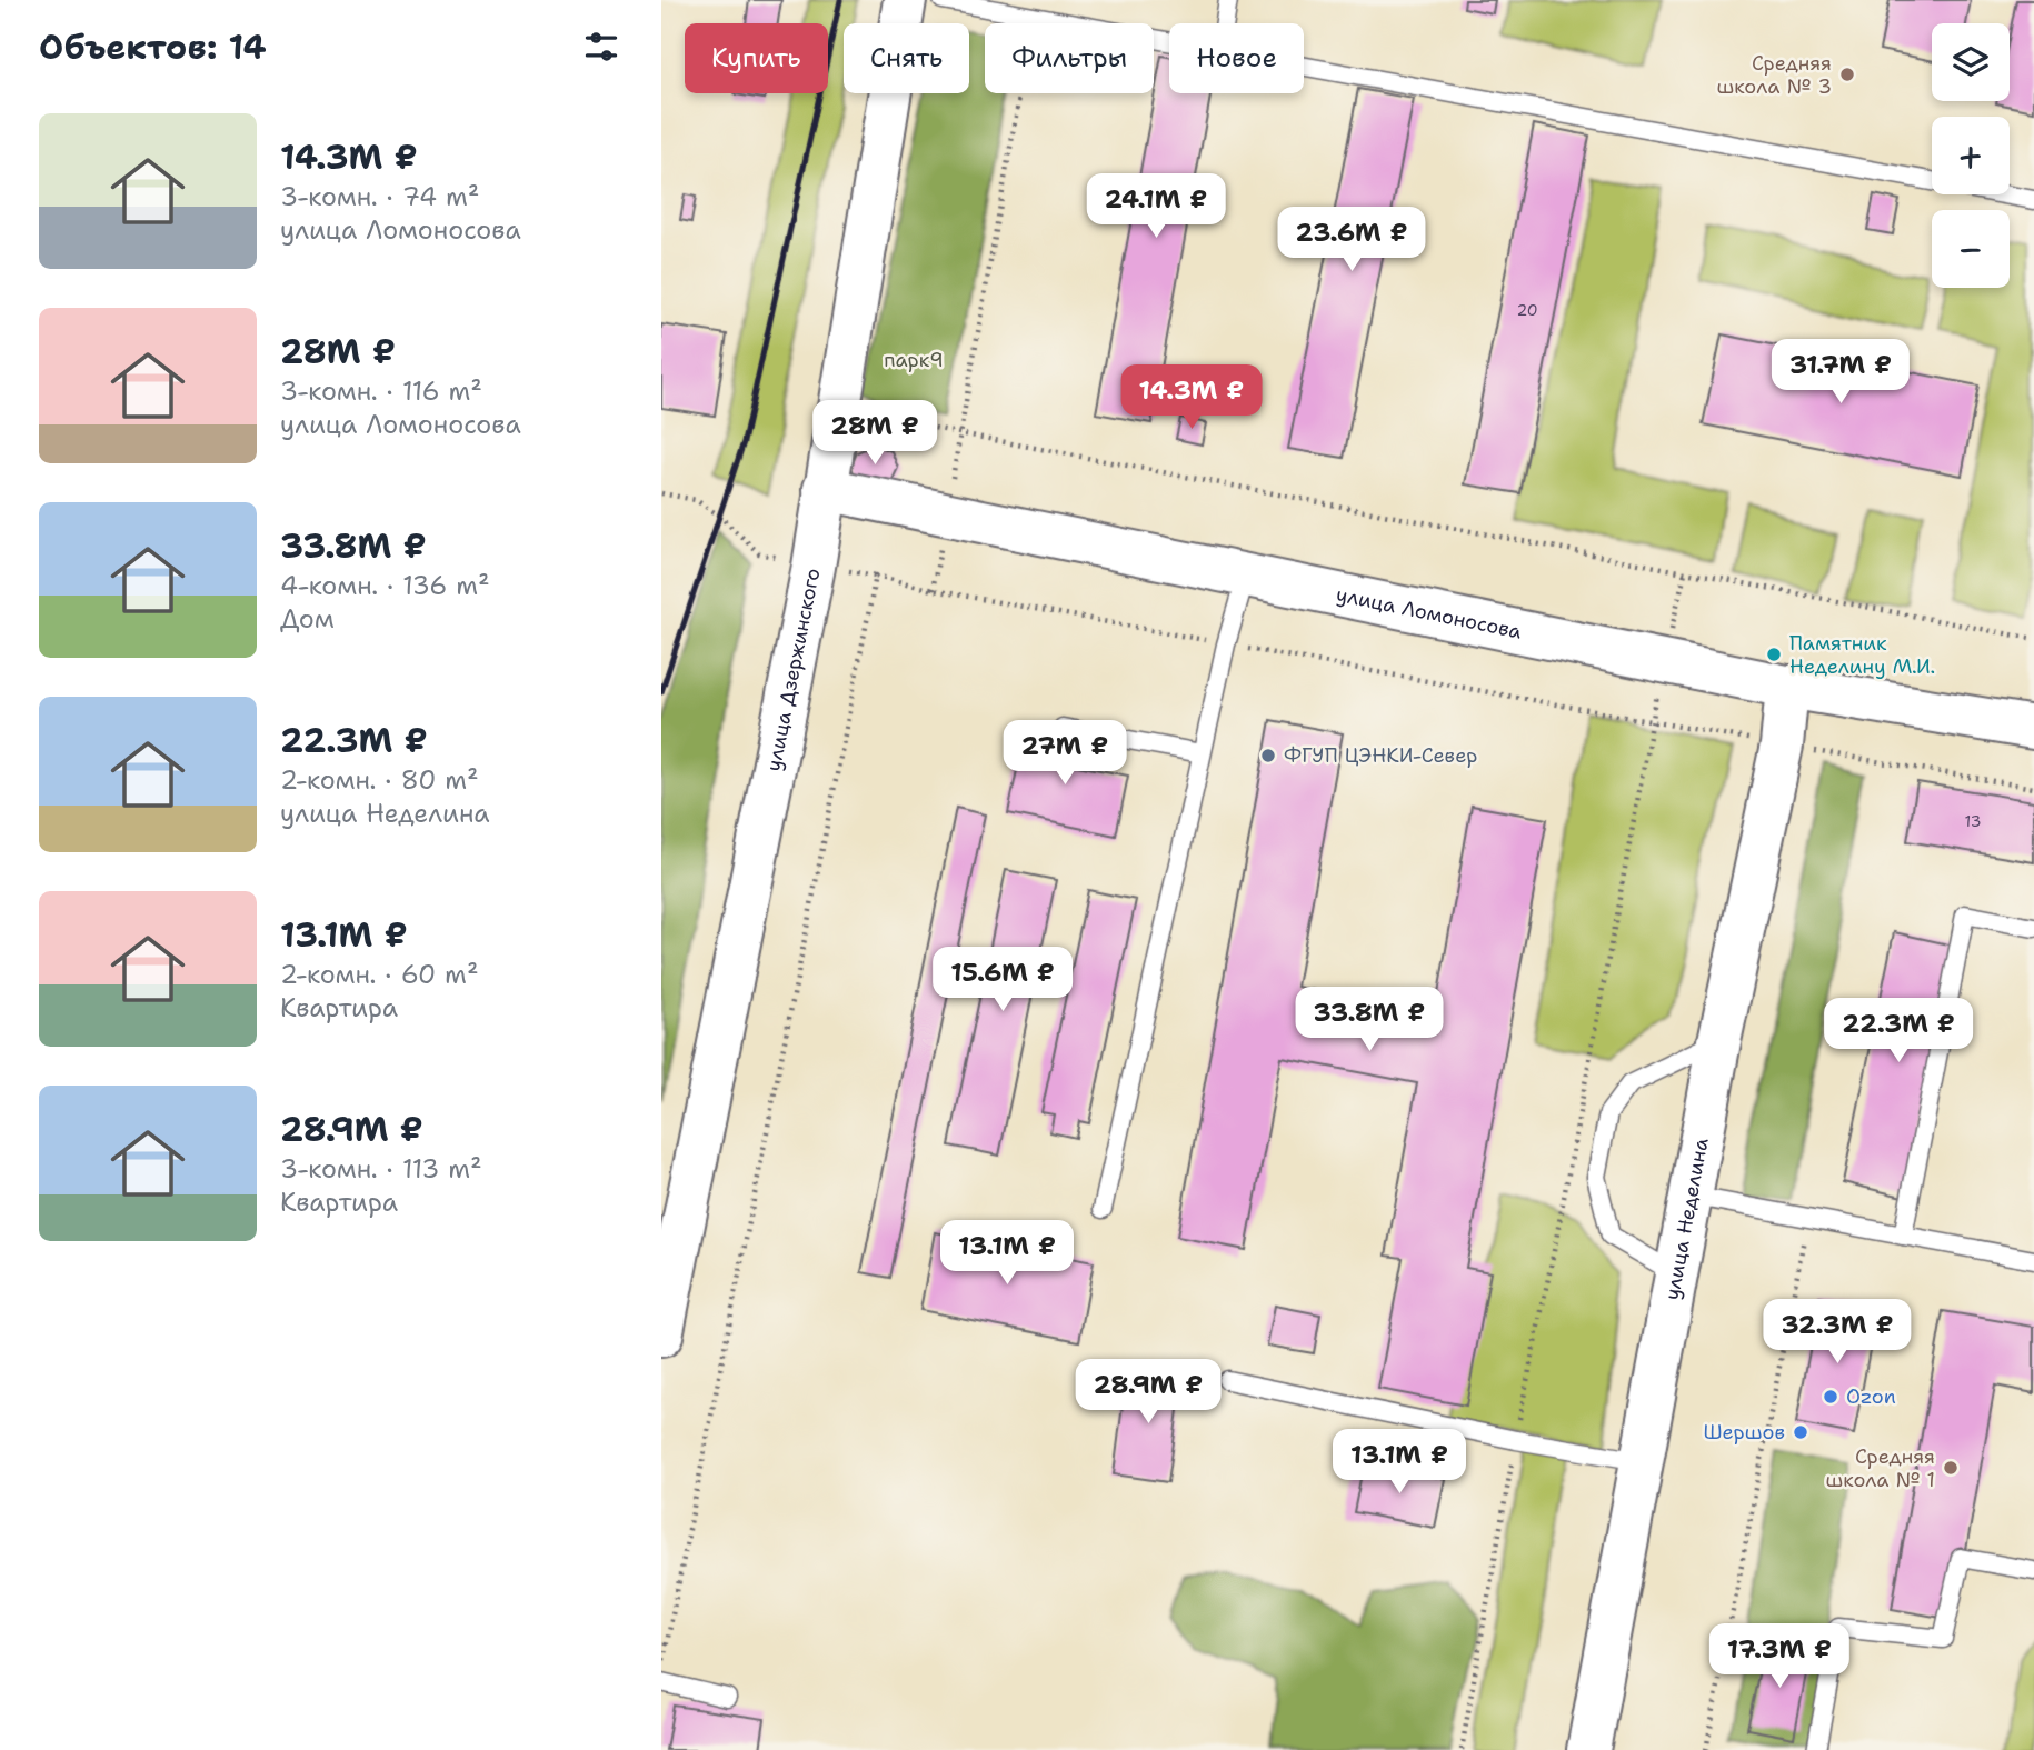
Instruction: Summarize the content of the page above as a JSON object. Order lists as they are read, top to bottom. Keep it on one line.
{"streets":{"street":["улица Ломоносова","улица Дзержинского","улица Неделина"]},"crossings":[["улица Ломоносова","улица Дзержинского"],["улица Ломоносова","улица Неделина"]],"parks":["парк9"],"places":["Средняя школа № 3","Памятник Неделину М.И.","ФГУП ЦЭНКИ-Север","Ozon","Шершов","Средняя школа № 1"],"house_numbers":["20","13"],"page":{"heading":"Объектов: 14","map_buttons":["+","−"],"chip":["Купить","Снять","Фильтры","Новое"],"list":[{"name":"14.3M ₽","note":"3-комн. · 74 m² · улица Ломоносова"},{"name":"28M ₽","note":"3-комн. · 116 m² · улица Ломоносова"},{"name":"33.8M ₽","note":"4-комн. · 136 m² · Дом"},{"name":"22.3M ₽","note":"2-комн. · 80 m² · улица Неделина"},{"name":"13.1M ₽","note":"2-комн. · 60 m² · Квартира"},{"name":"28.9M ₽","note":"3-комн. · 113 m² · Квартира"}],"price":["24.1M ₽","23.6M ₽","31.7M ₽","14.3M ₽","28M ₽","27M ₽","15.6M ₽","33.8M ₽","22.3M ₽","13.1M ₽","32.3M ₽","28.9M ₽","13.1M ₽","17.3M ₽"]}}
